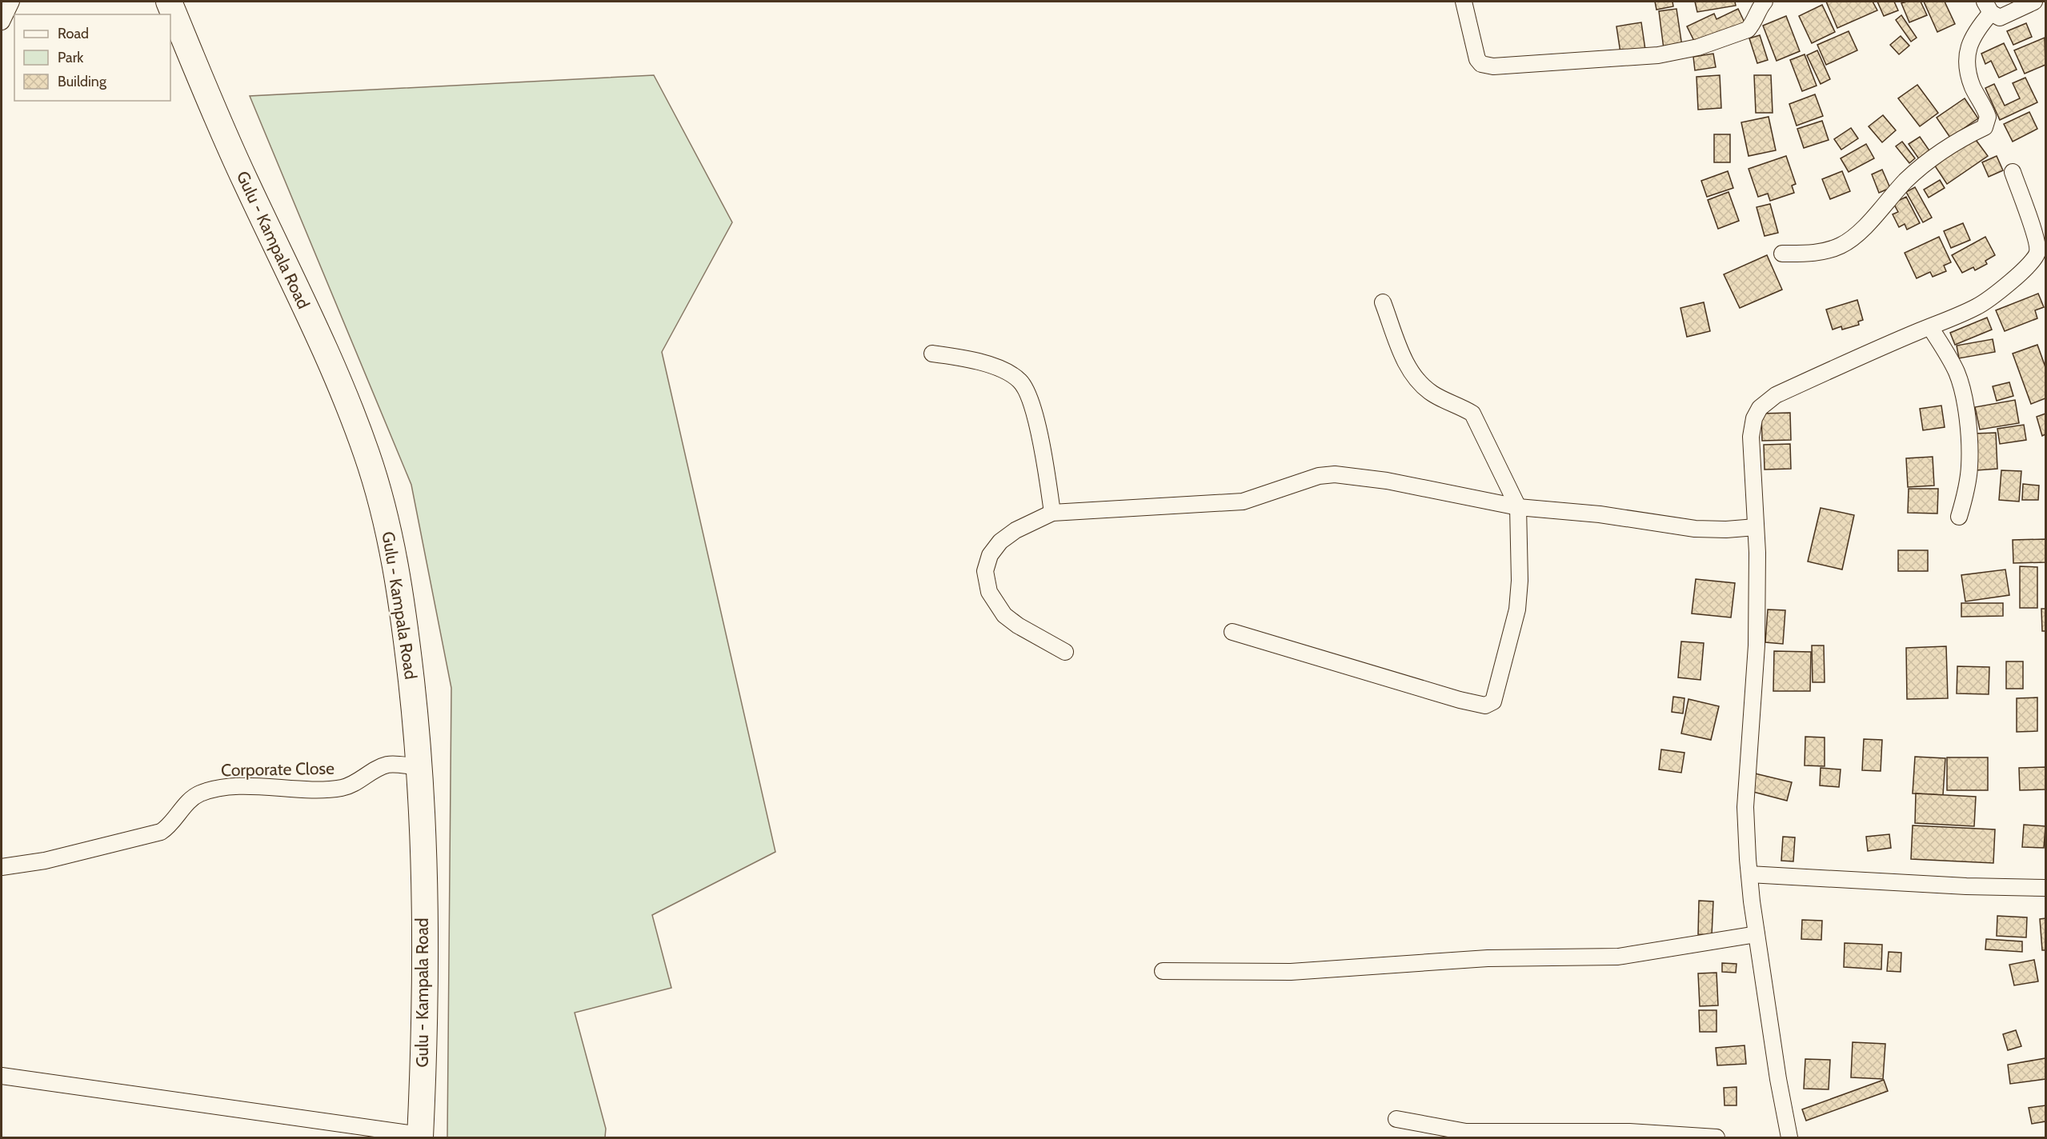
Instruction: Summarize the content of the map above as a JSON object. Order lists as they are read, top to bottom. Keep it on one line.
{"streets":{"main road":["Gulu - Kampala Road"],"street":["Corporate Close"]},"crossings":[["Gulu - Kampala Road","Corporate Close"]],"legend":["Road","Park","Building"]}
